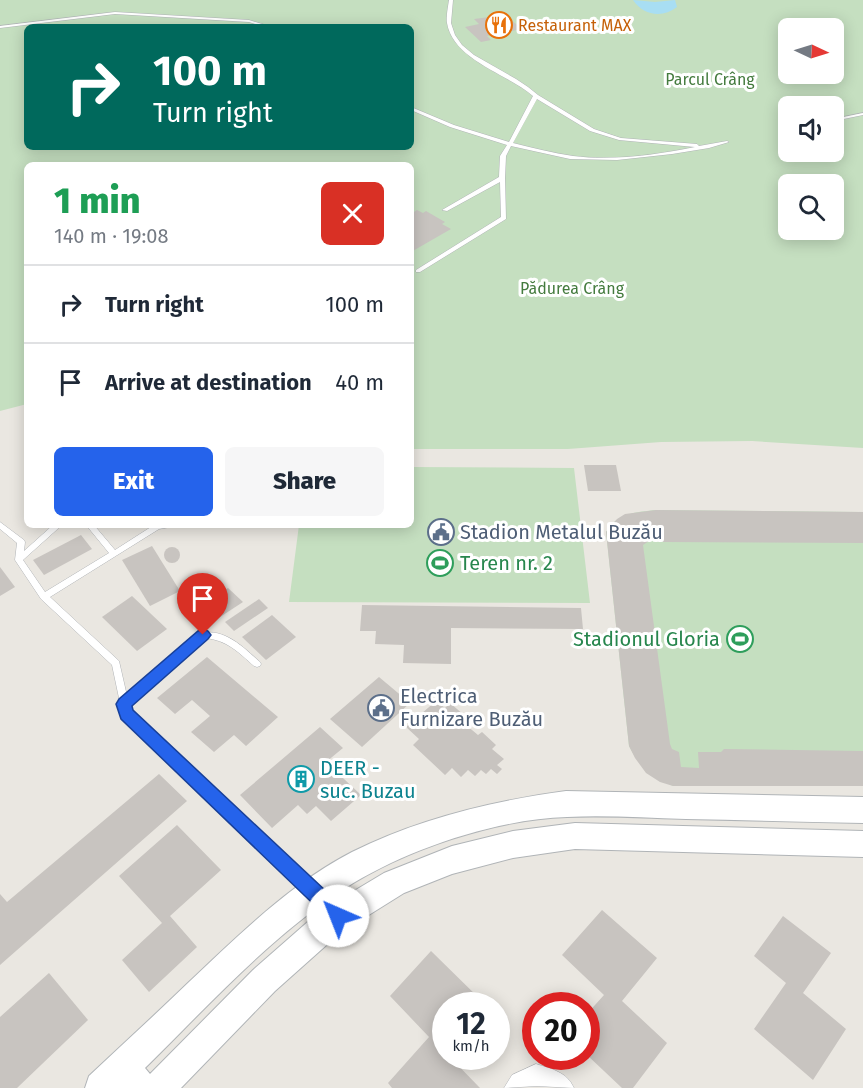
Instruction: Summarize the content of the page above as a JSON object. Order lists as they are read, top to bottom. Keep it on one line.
{"parks":["Parcul Crâng","Pădurea Crâng"],"places":{"restaurant":["Restaurant MAX"],"public building":["Stadion Metalul Buzău","Electrica Furnizare Buzău"],"sports":["Teren nr. 2","Stadionul Gloria"],"building":["DEER - suc. Buzau"]},"north":"right","page":{"turn":["100 m","Turn right"],"heading":["1 min","140 m · 19:08"],"list":[{"name":"Turn right","value":"100 m"},{"name":"Arrive at destination","value":"40 m"}],"buttons":["Exit","Share"],"speed":"12 km/h","limit":"20"}}
